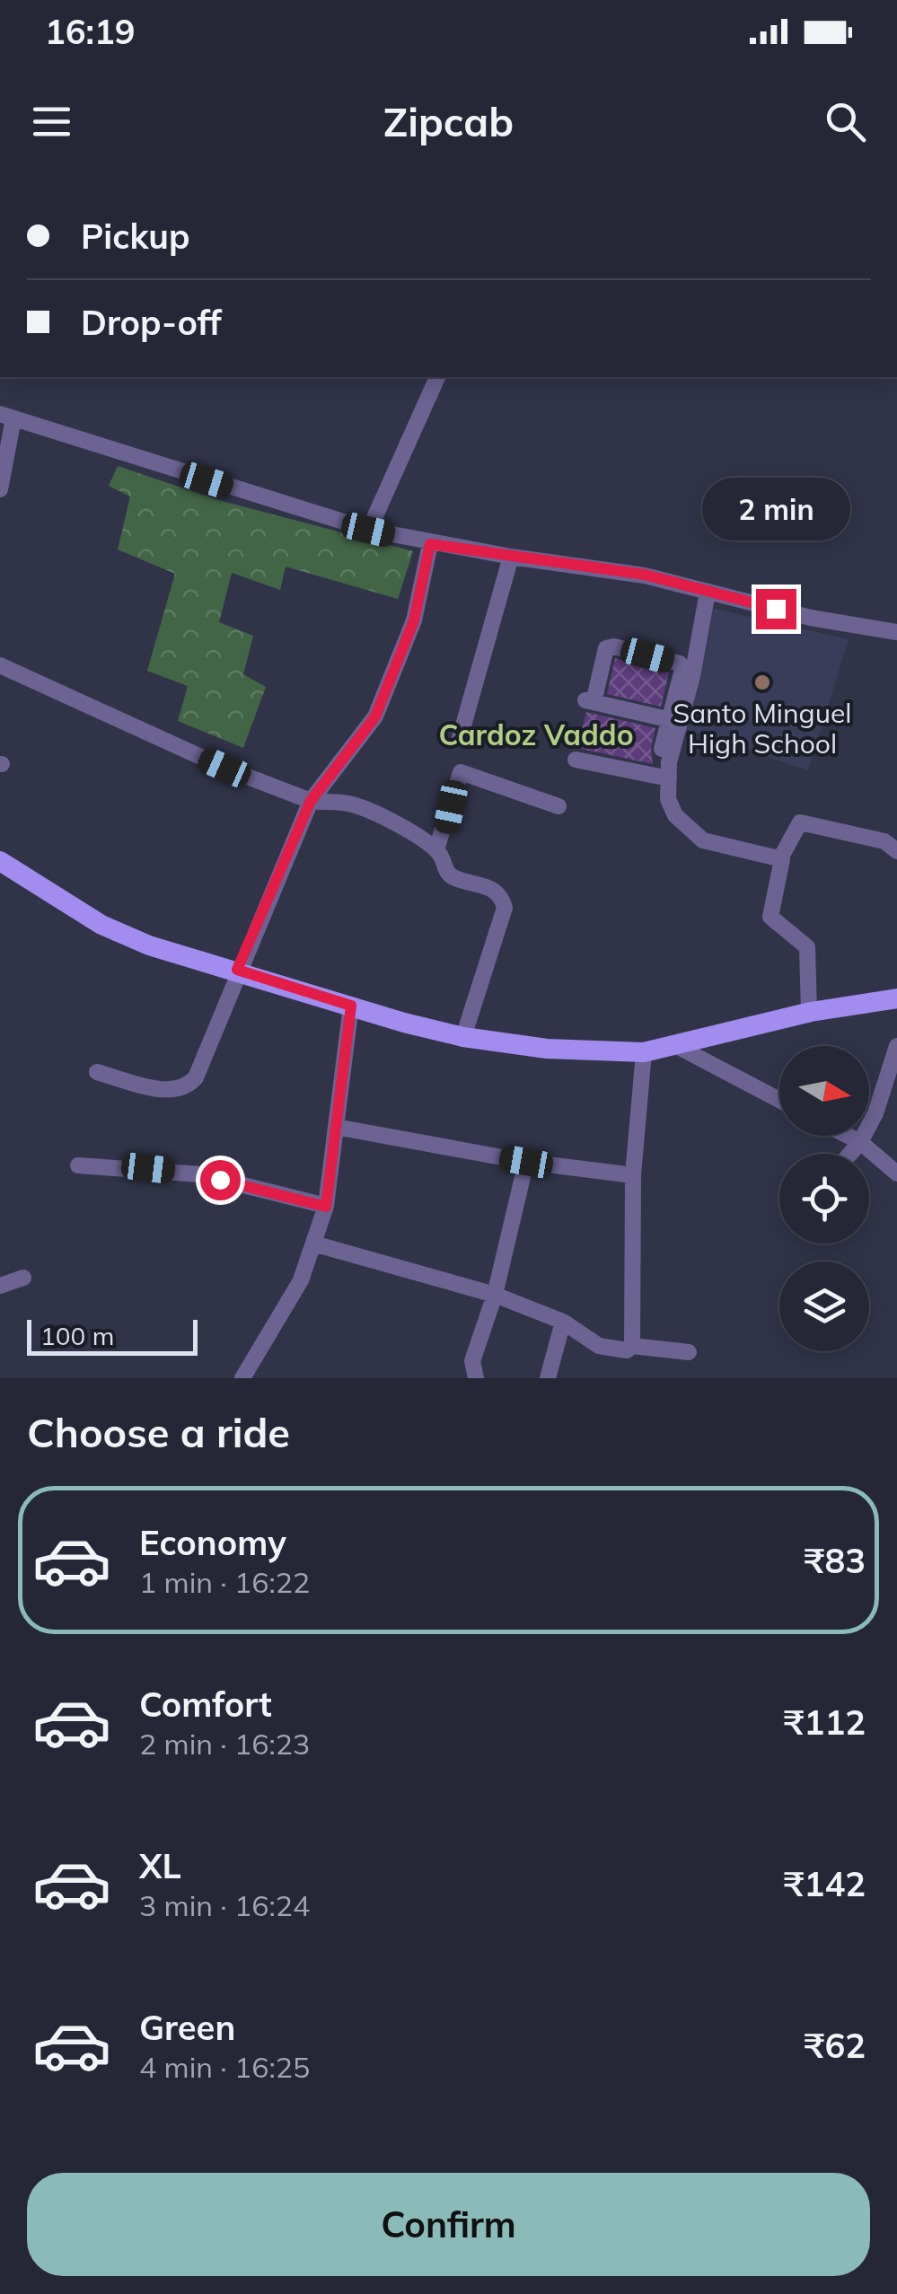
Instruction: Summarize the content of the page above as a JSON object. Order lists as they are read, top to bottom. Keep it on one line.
{"districts":["Cardoz Vaddo"],"places":["Santo Minguel High School"],"scale_bar":"100 m","north":"right","page":{"status":"16:19","header":"Zipcab","banner":["Pickup","Drop-off"],"bubble":"2 min","scale":"100 m","heading":"Choose a ride","list":[{"name":"Economy","note":"1 min · 16:22","value":"₹83"},{"name":"Comfort","note":"2 min · 16:23","value":"₹112"},{"name":"XL","note":"3 min · 16:24","value":"₹142"},{"name":"Green","note":"4 min · 16:25","value":"₹62"}],"buttons":"Confirm"}}
